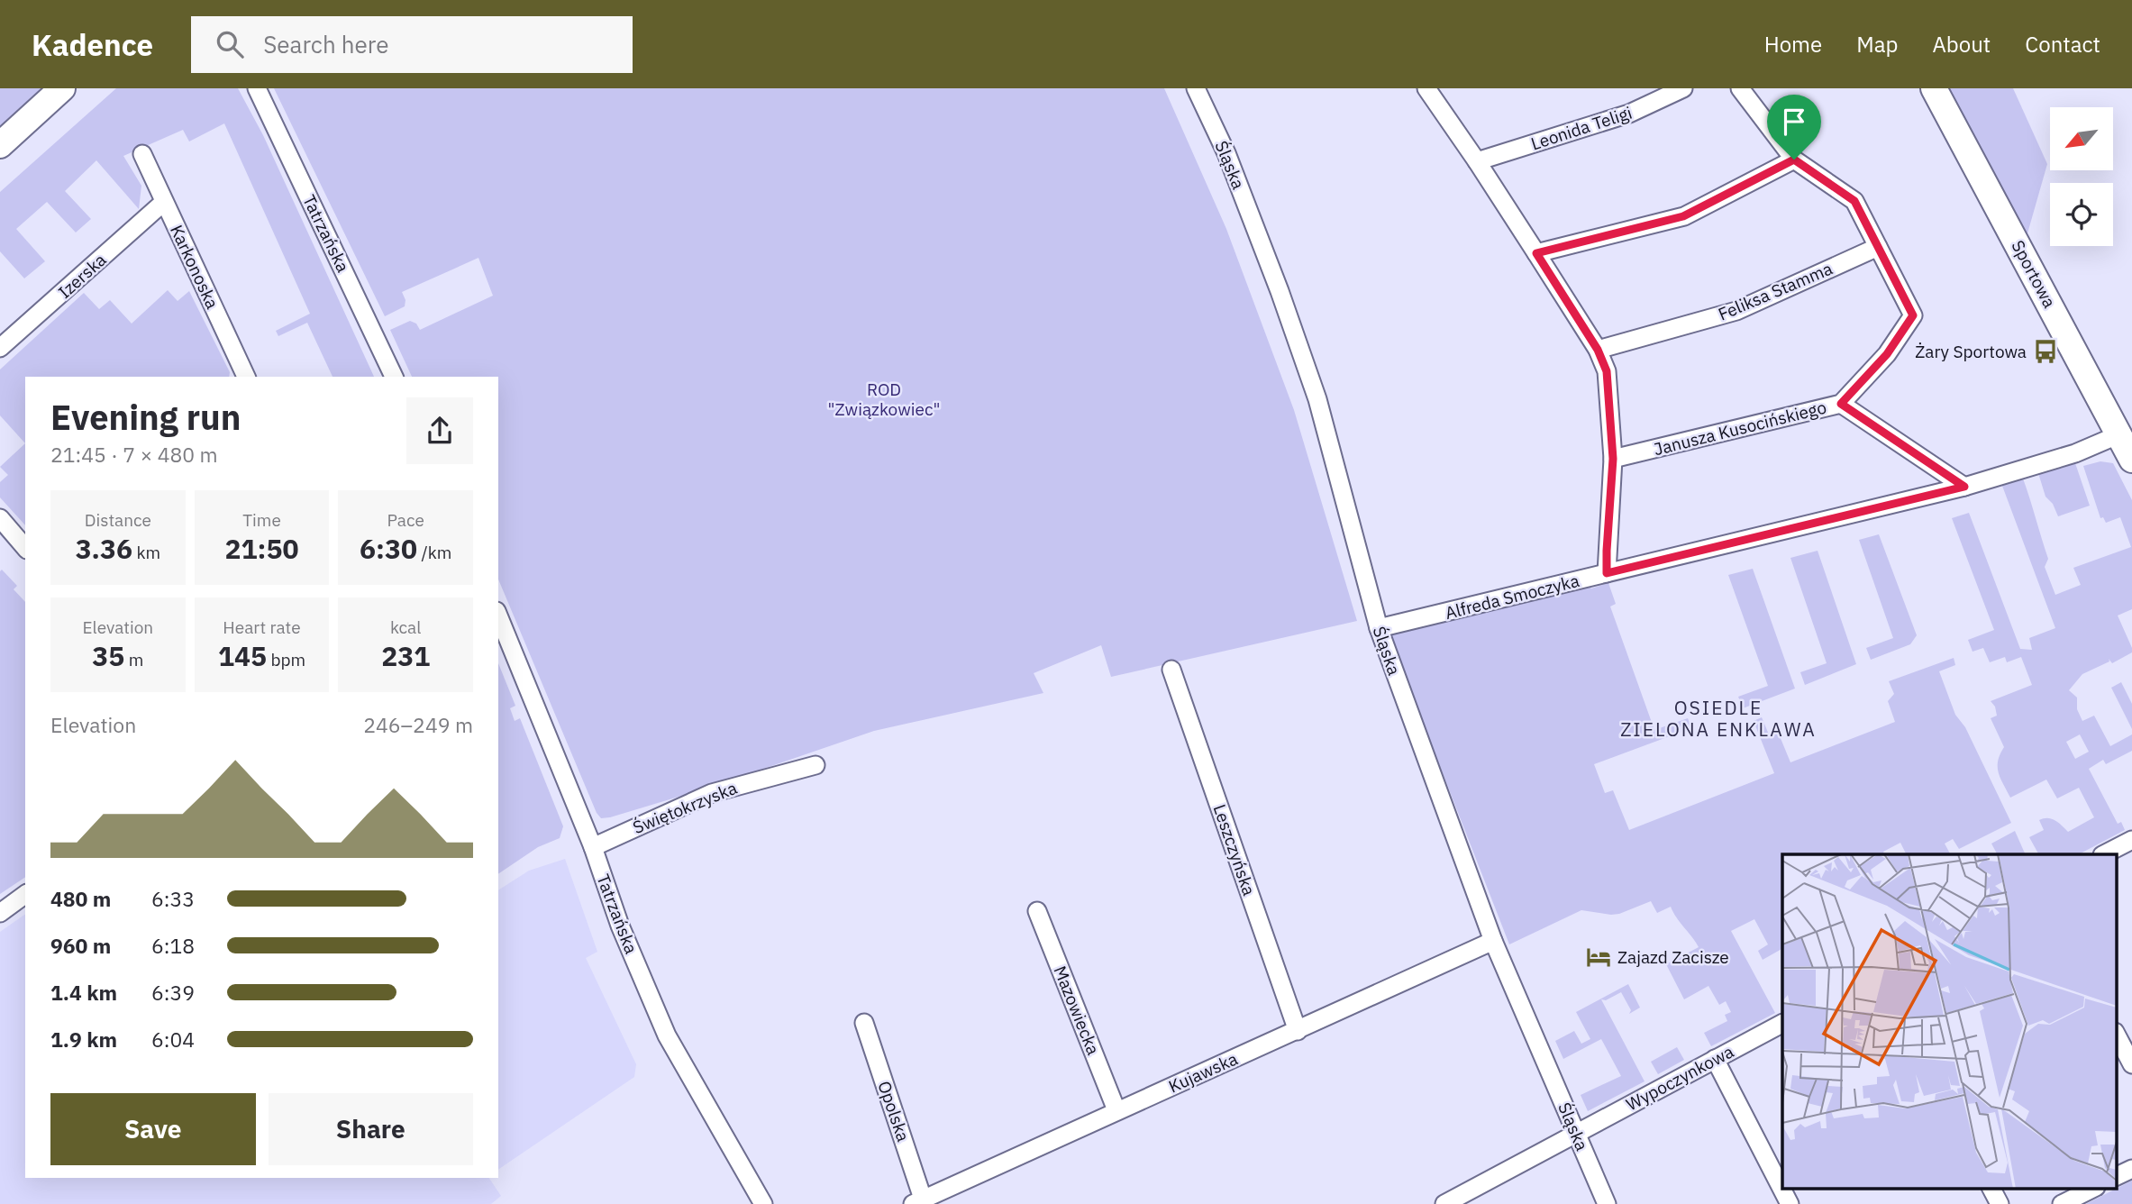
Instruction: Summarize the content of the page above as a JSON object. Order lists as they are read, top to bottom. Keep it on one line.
{"streets":{"street":["Leonida Teligi","Śląska","Tatrzańska","Karkonoska","Sportowa","Izerska","Feliksa Stamma","Janusza Kusocińskiego","Alfreda Smoczyka","Świętokrzyska","Leszczyńska","Mazowiecka","Kujawska","Wypoczynkowa","Opolska"]},"crossings":[["Śląska","Alfreda Smoczyka"],["Śląska","Kujawska"],["Śląska","Wypoczynkowa"],["Tatrzańska","Świętokrzyska"],["Karkonoska","Izerska"],["Sportowa","Alfreda Smoczyka"],["Feliksa Stamma","Janusza Kusocińskiego"],["Leszczyńska","Kujawska"],["Mazowiecka","Kujawska"],["Kujawska","Opolska"]],"districts":["OSIEDLE ZIELONA ENKLAWA"],"parks":["ROD \"Związkowiec\""],"places":{"bus stop":["Żary Sportowa"],"hotel":["Zajazd Zacisze"]},"north":"bottom left","page":{"header":"Kadence","search":"Search here","nav":["Home","Map","About","Contact"],"heading":["Evening run","21:45 · 7 × 480 m"],"stats":[["Distance","3.36 km"],["Time","21:50"],["Pace","6:30 /km"],["Elevation","35 m"],["Heart rate","145 bpm"],["kcal","231"]],"chart":["Elevation","246–249 m"],"list":[{"name":"480 m","note":"6:33"},{"name":"960 m","note":"6:18"},{"name":"1.4 km","note":"6:39"},{"name":"1.9 km","note":"6:04"}],"buttons":["Save","Share"]}}
